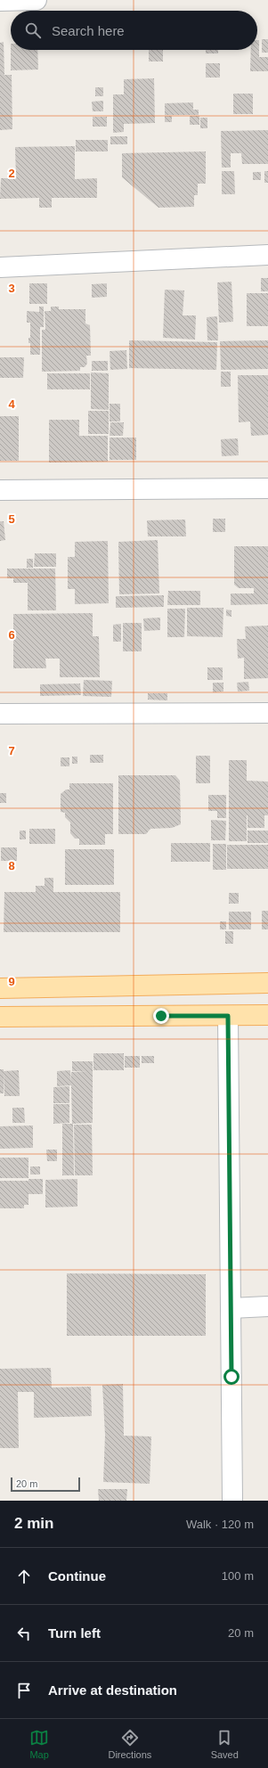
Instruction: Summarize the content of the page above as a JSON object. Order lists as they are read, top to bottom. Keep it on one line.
{"scale_bar":"20 m","page":{"search":"Search here","scale":"20 m","heading":["2 min","Walk · 120 m"],"list":[["Continue","100 m"],["Turn left","20 m"],"Arrive at destination"],"nav":["Map","Directions","Saved"]},"grid":{"rows":["2","3","4","5","6","7","8","9"]}}
